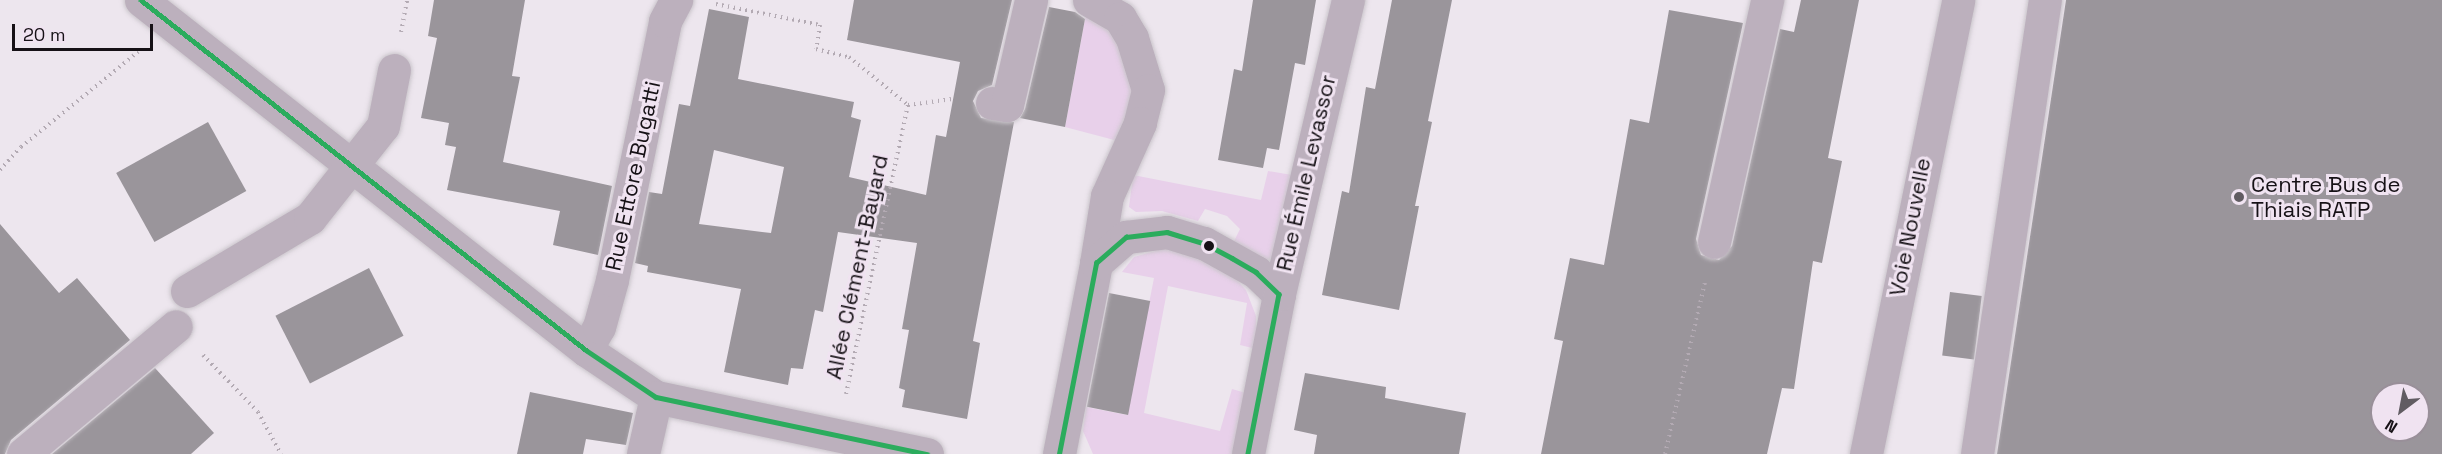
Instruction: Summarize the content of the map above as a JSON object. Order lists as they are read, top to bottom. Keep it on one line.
{"streets":{"street":["Rue Émile Levassor","Rue Ettore Bugatti","Voie Nouvelle"],"path":["Allée Clément-Bayard"]},"places":["Centre Bus de Thiais RATP"],"scale_bar":"20 m","north":"bottom left"}
